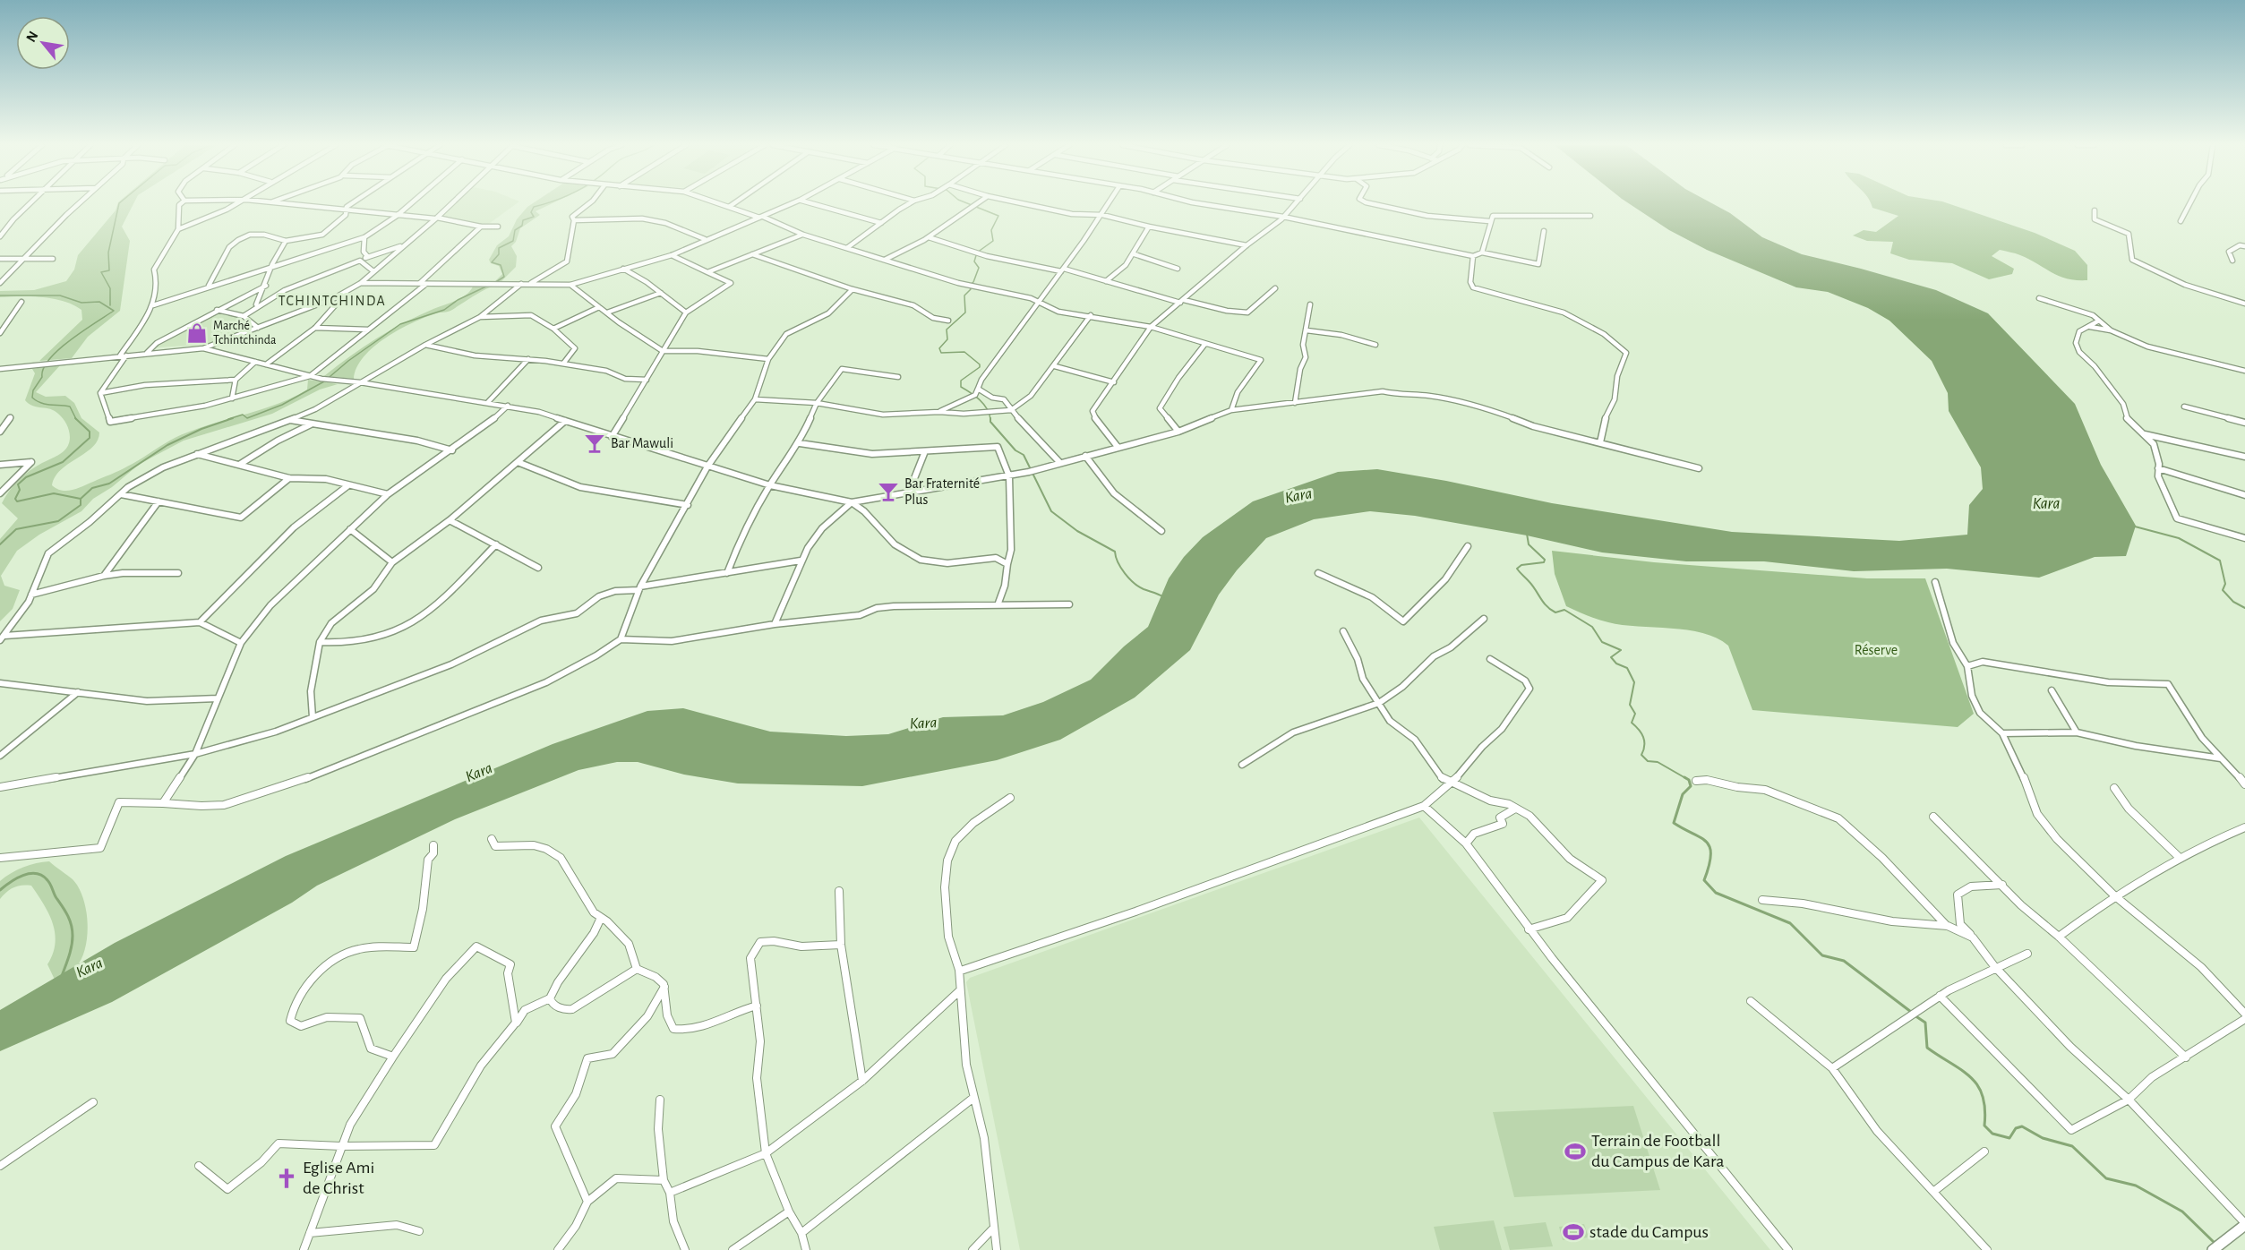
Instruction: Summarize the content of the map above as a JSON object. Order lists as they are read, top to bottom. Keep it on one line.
{"districts":["TCHINTCHINDA"],"water":["Kara"],"parks":["Réserve"],"places":{"shop":["Marché Tchintchinda"],"bar":["Bar Mawuli","Bar Fraternité Plus"],"sports":["Terrain de Football du Campus de Kara","stade du Campus"],"church":["Eglise Ami de Christ"]},"north":"top left"}
